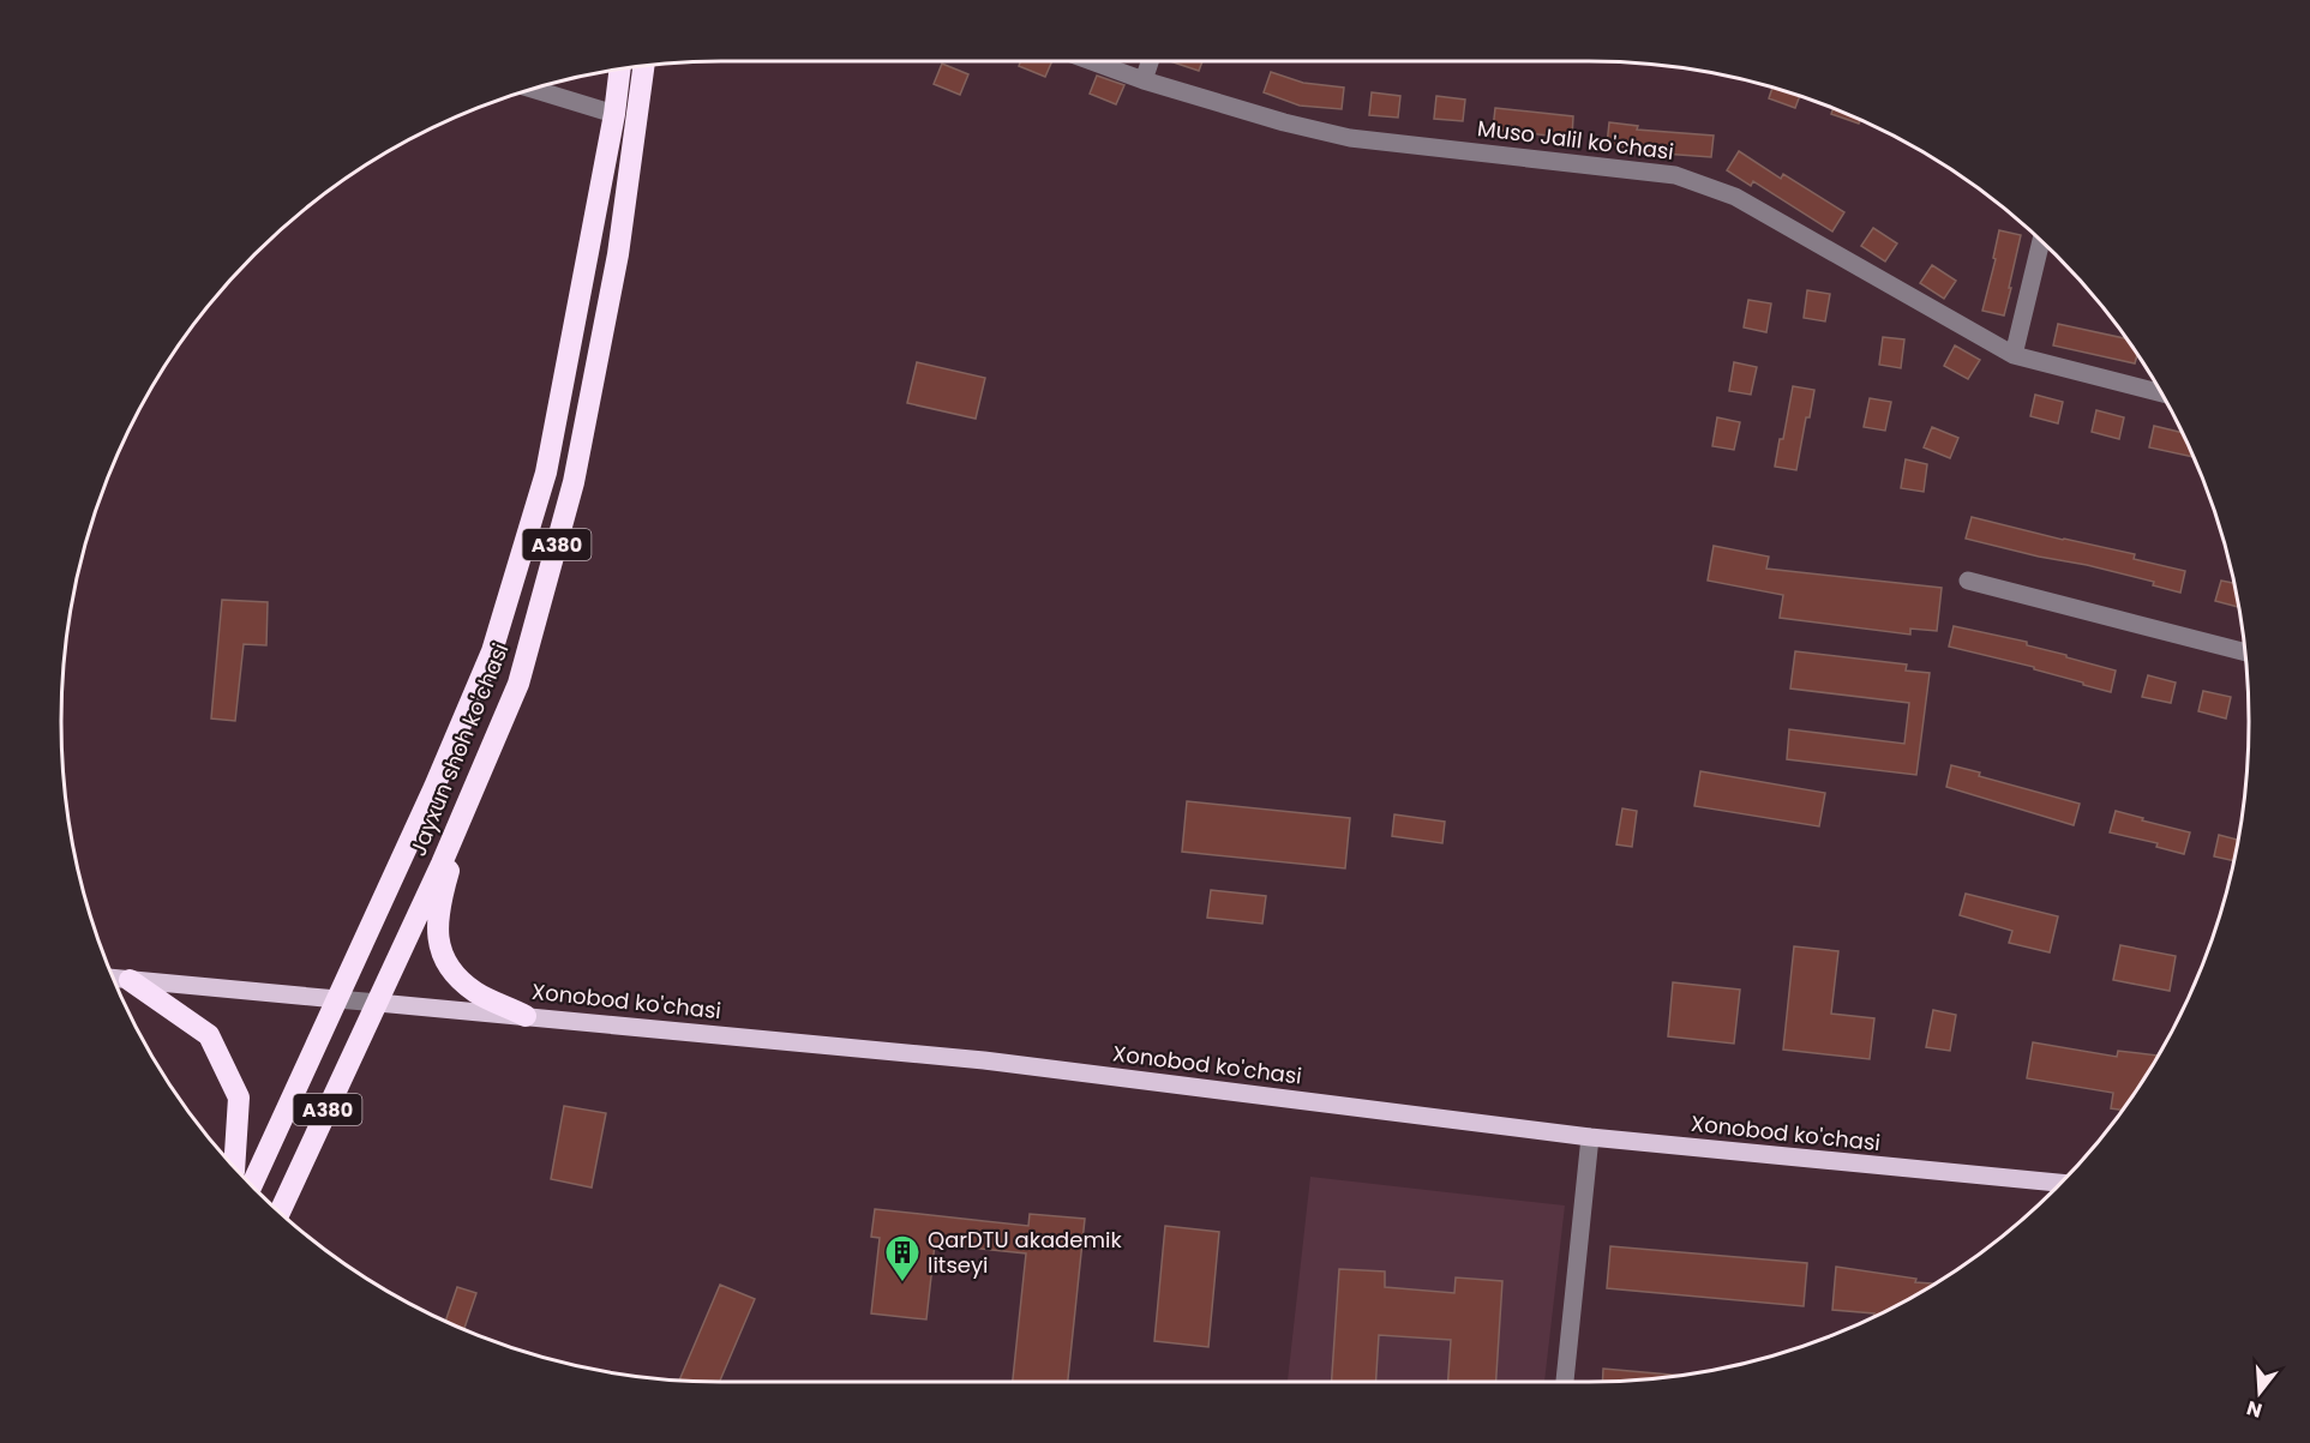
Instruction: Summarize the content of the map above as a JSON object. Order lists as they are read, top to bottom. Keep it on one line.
{"streets":{"highway":["A380","Jayxun shoh ko'chasi"],"main road":["Xonobod ko'chasi"],"street":["Muso Jalil ko'chasi"]},"crossings":[["Jayxun shoh ko'chasi","Xonobod ko'chasi"]],"places":{"building":["QarDTU akademik litseyi"]},"north":"bottom"}
